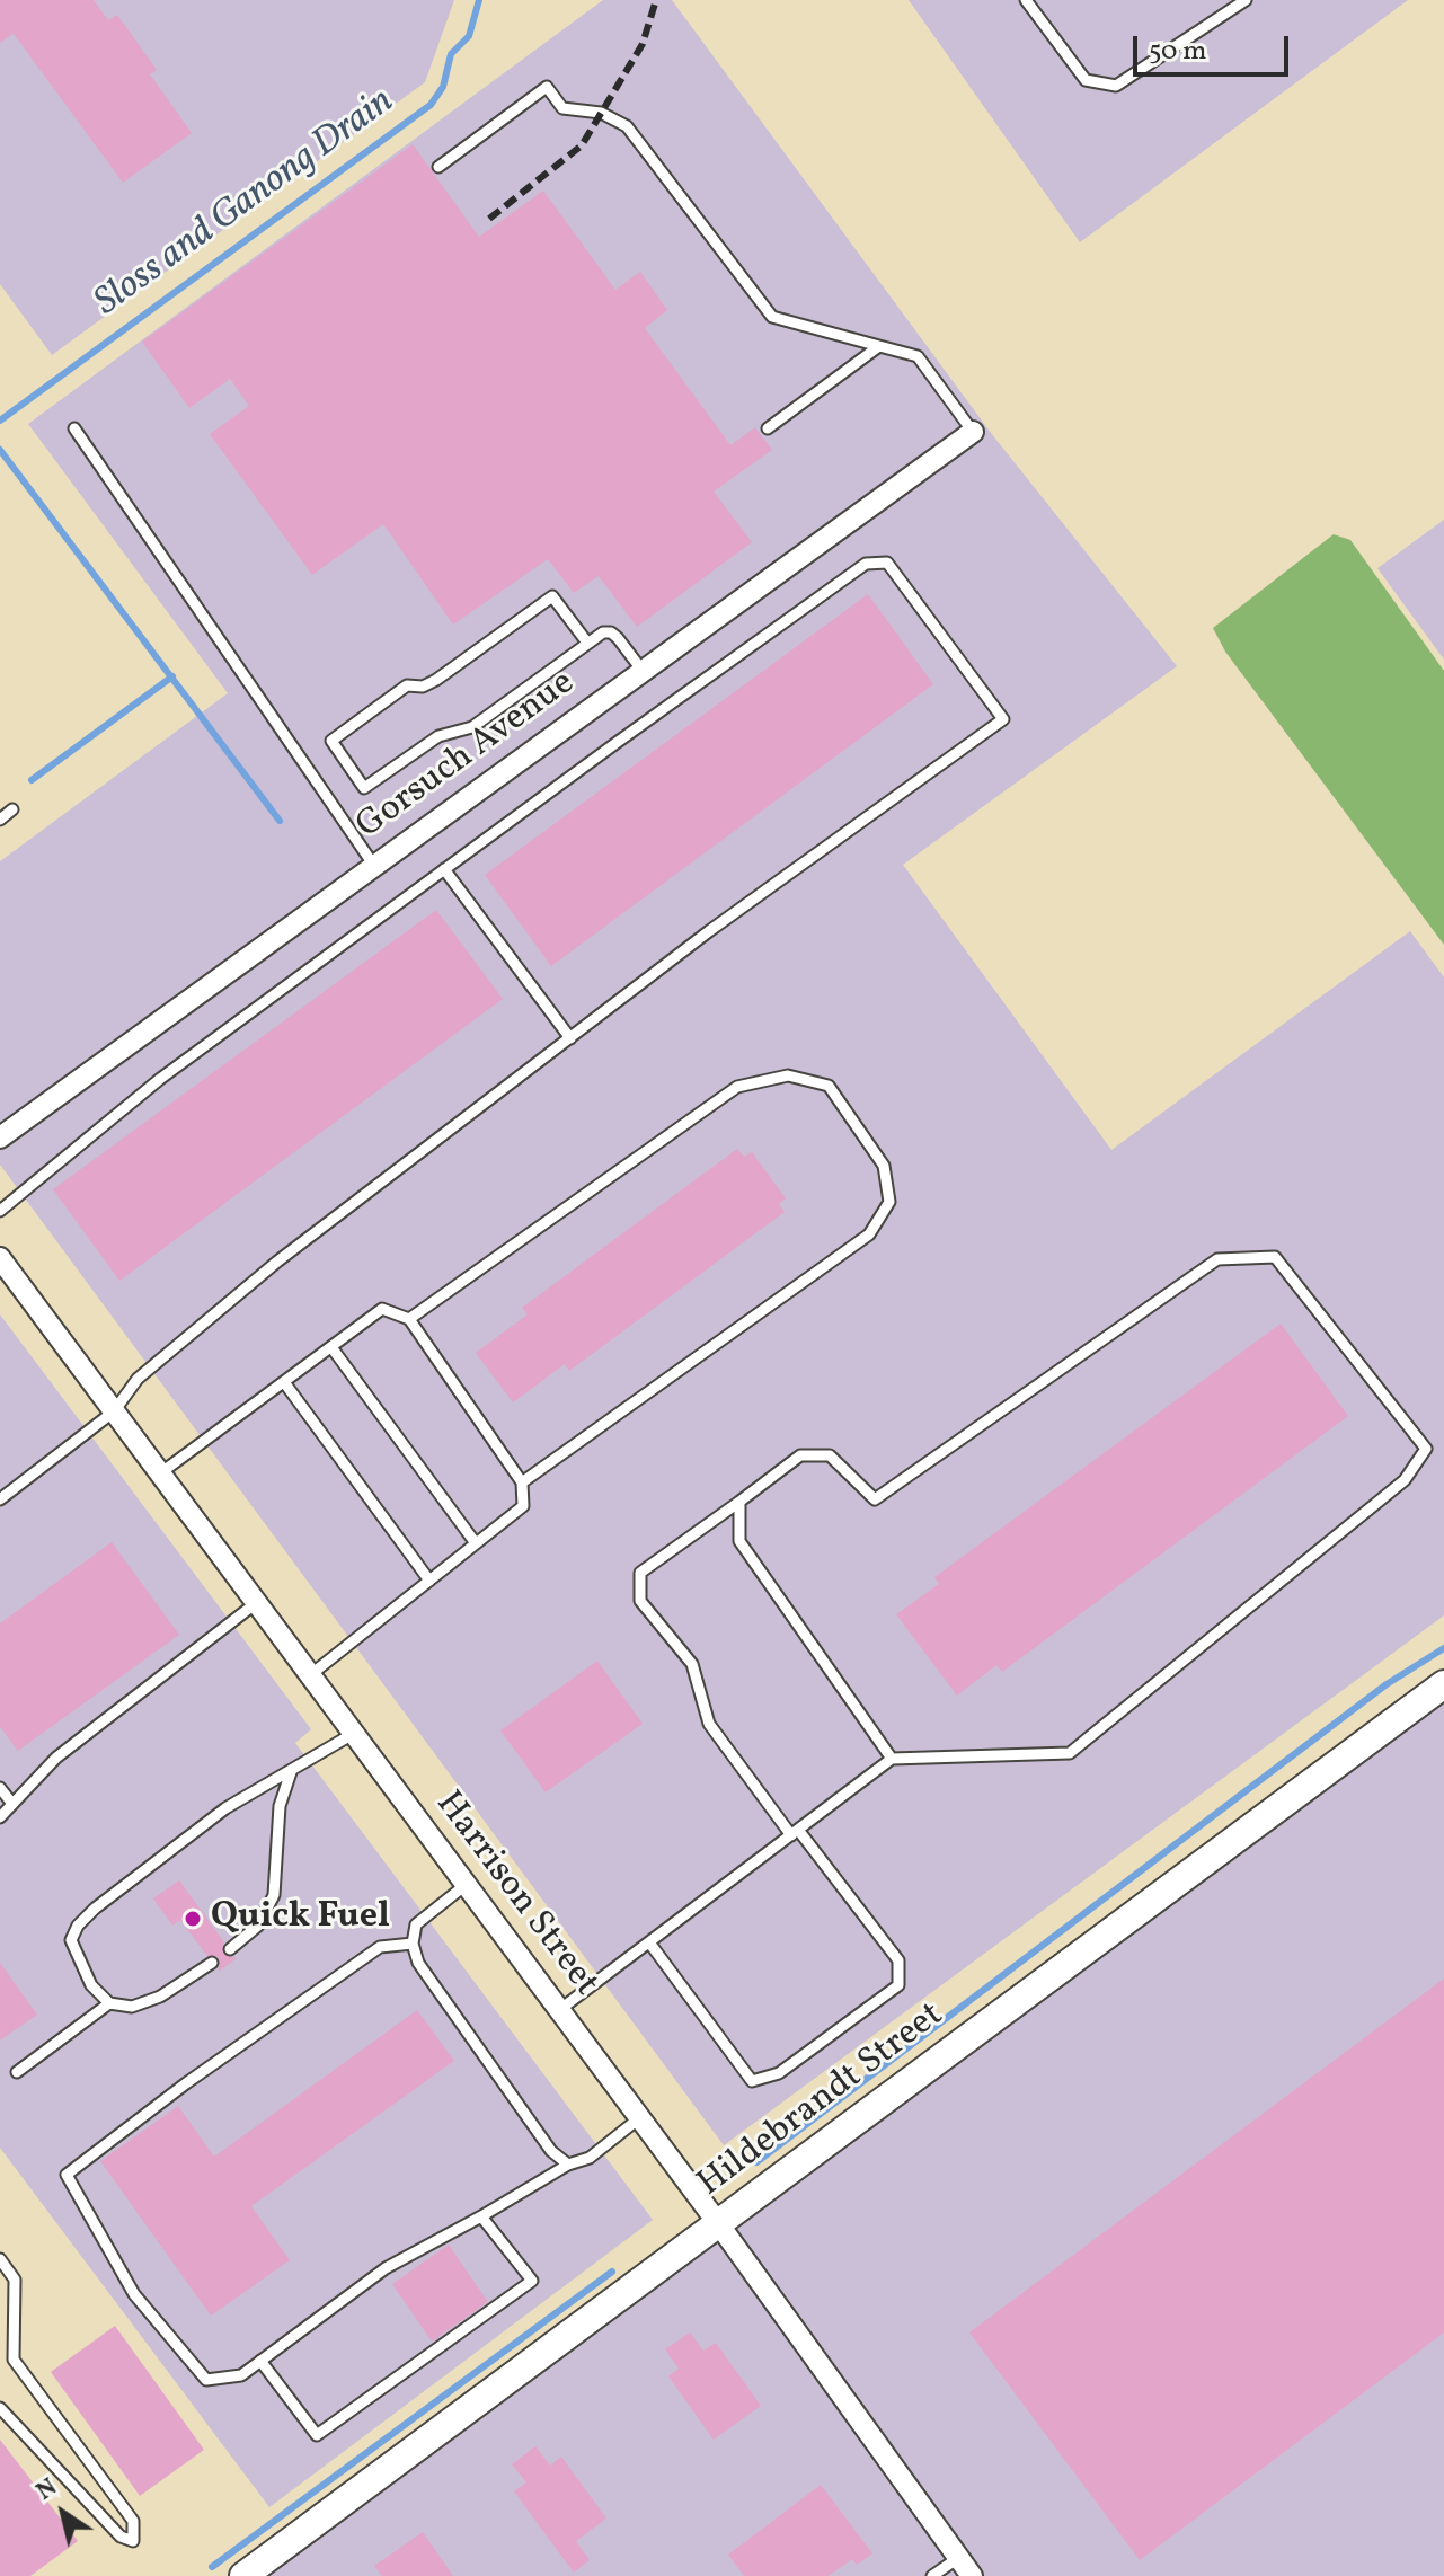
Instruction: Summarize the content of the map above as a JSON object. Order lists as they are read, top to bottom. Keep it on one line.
{"streets":{"street":["Gorsuch Avenue","Harrison Street","Hildebrandt Street"]},"crossings":[["Harrison Street","Hildebrandt Street"]],"water":["Sloss and Ganong Drain"],"places":["Quick Fuel"],"scale_bar":"50 m","north":"top left"}
